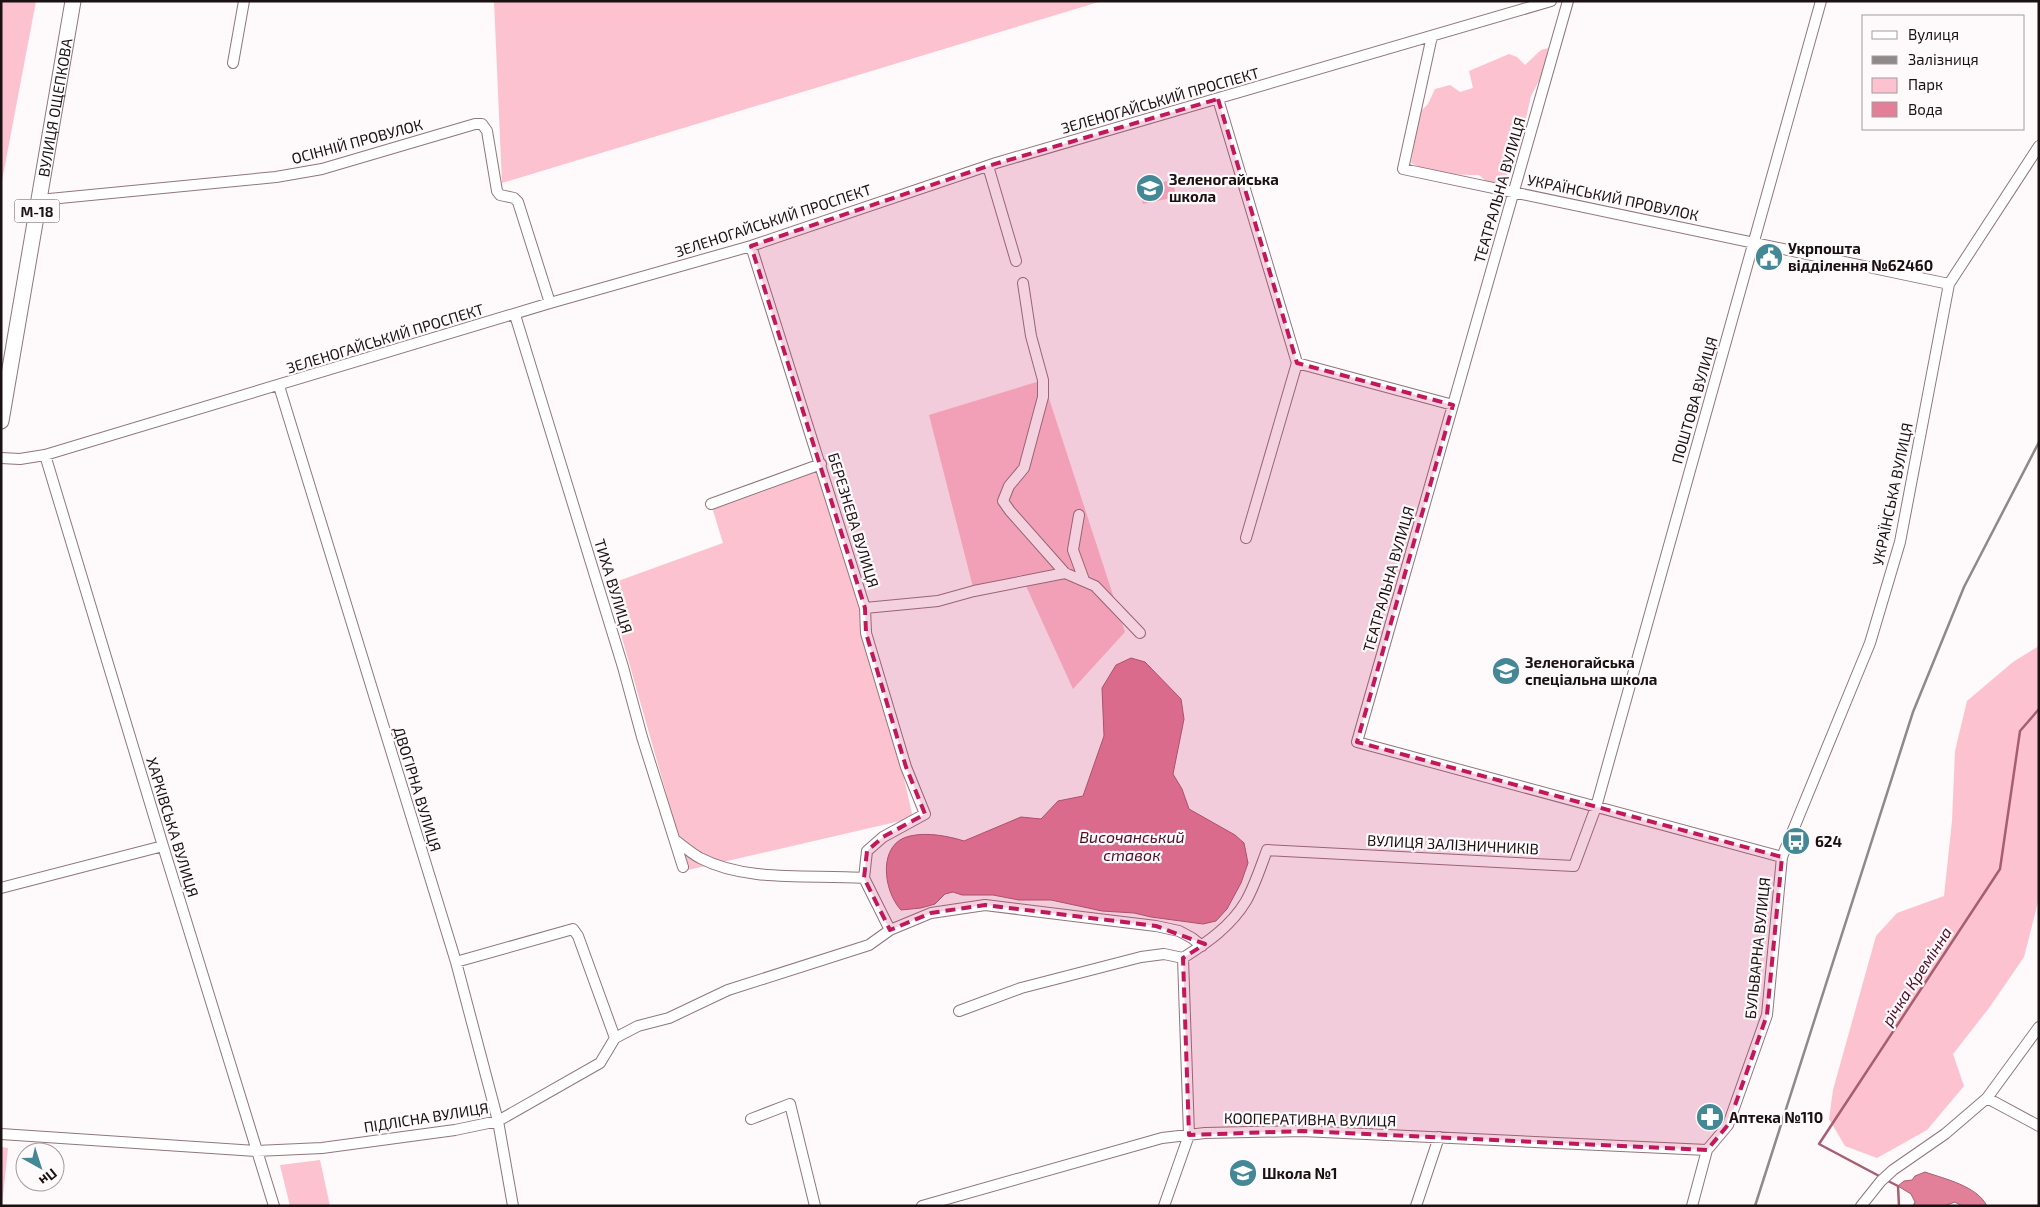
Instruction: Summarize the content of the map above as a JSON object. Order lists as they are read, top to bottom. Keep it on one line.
{"streets":{"highway":["ВУЛИЦЯ ОЩЕПКОВА","М-18"],"street":["ЗЕЛЕНОГАЙСЬКИЙ ПРОСПЕКТ","ОСІННІЙ ПРОВУЛОК","ТЕАТРАЛЬНА ВУЛИЦЯ","УКРАЇНСЬКИЙ ПРОВУЛОК","ПОШТОВА ВУЛИЦЯ","УКРАЇНСЬКА ВУЛИЦЯ","БЕРЕЗНЕВА ВУЛИЦЯ","ТИХА ВУЛИЦЯ","ДВОГІРНА ВУЛИЦЯ","ХАРКІВСЬКА ВУЛИЦЯ","ВУЛИЦЯ ЗАЛІЗНИЧНИКІВ","БУЛЬВАРНА ВУЛИЦЯ","ПІДЛІСНА ВУЛИЦЯ","КООПЕРАТИВНА ВУЛИЦЯ"]},"crossings":[["ЗЕЛЕНОГАЙСЬКИЙ ПРОСПЕКТ","ОСІННІЙ ПРОВУЛОК"],["ЗЕЛЕНОГАЙСЬКИЙ ПРОСПЕКТ","УКРАЇНСЬКИЙ ПРОВУЛОК"],["ЗЕЛЕНОГАЙСЬКИЙ ПРОСПЕКТ","БЕРЕЗНЕВА ВУЛИЦЯ"],["ЗЕЛЕНОГАЙСЬКИЙ ПРОСПЕКТ","ТИХА ВУЛИЦЯ"],["ЗЕЛЕНОГАЙСЬКИЙ ПРОСПЕКТ","ДВОГІРНА ВУЛИЦЯ"],["ЗЕЛЕНОГАЙСЬКИЙ ПРОСПЕКТ","ХАРКІВСЬКА ВУЛИЦЯ"],["ВУЛИЦЯ ОЩЕПКОВА","ОСІННІЙ ПРОВУЛОК"],["ТЕАТРАЛЬНА ВУЛИЦЯ","УКРАЇНСЬКИЙ ПРОВУЛОК"],["ТЕАТРАЛЬНА ВУЛИЦЯ","ПОШТОВА ВУЛИЦЯ"],["ТЕАТРАЛЬНА ВУЛИЦЯ","УКРАЇНСЬКА ВУЛИЦЯ"],["ТЕАТРАЛЬНА ВУЛИЦЯ","ВУЛИЦЯ ЗАЛІЗНИЧНИКІВ"],["ТЕАТРАЛЬНА ВУЛИЦЯ","БУЛЬВАРНА ВУЛИЦЯ"],["УКРАЇНСЬКИЙ ПРОВУЛОК","ПОШТОВА ВУЛИЦЯ"],["УКРАЇНСЬКИЙ ПРОВУЛОК","УКРАЇНСЬКА ВУЛИЦЯ"],["ПОШТОВА ВУЛИЦЯ","ВУЛИЦЯ ЗАЛІЗНИЧНИКІВ"],["УКРАЇНСЬКА ВУЛИЦЯ","БУЛЬВАРНА ВУЛИЦЯ"],["ДВОГІРНА ВУЛИЦЯ","ПІДЛІСНА ВУЛИЦЯ"],["ХАРКІВСЬКА ВУЛИЦЯ","ПІДЛІСНА ВУЛИЦЯ"],["БУЛЬВАРНА ВУЛИЦЯ","КООПЕРАТИВНА ВУЛИЦЯ"]],"water":["Височанський ставок","річка Кремінна"],"places":{"school or university":["Зеленогайська школа","Зеленогайська спеціальна школа","Школа №1"],"public building":["Укрпошта відділення №62460"],"bus stop":["624"],"pharmacy":["Аптека №110"]},"legend":["Вулиця","Залізниця","Парк","Вода"],"north":"bottom right"}
